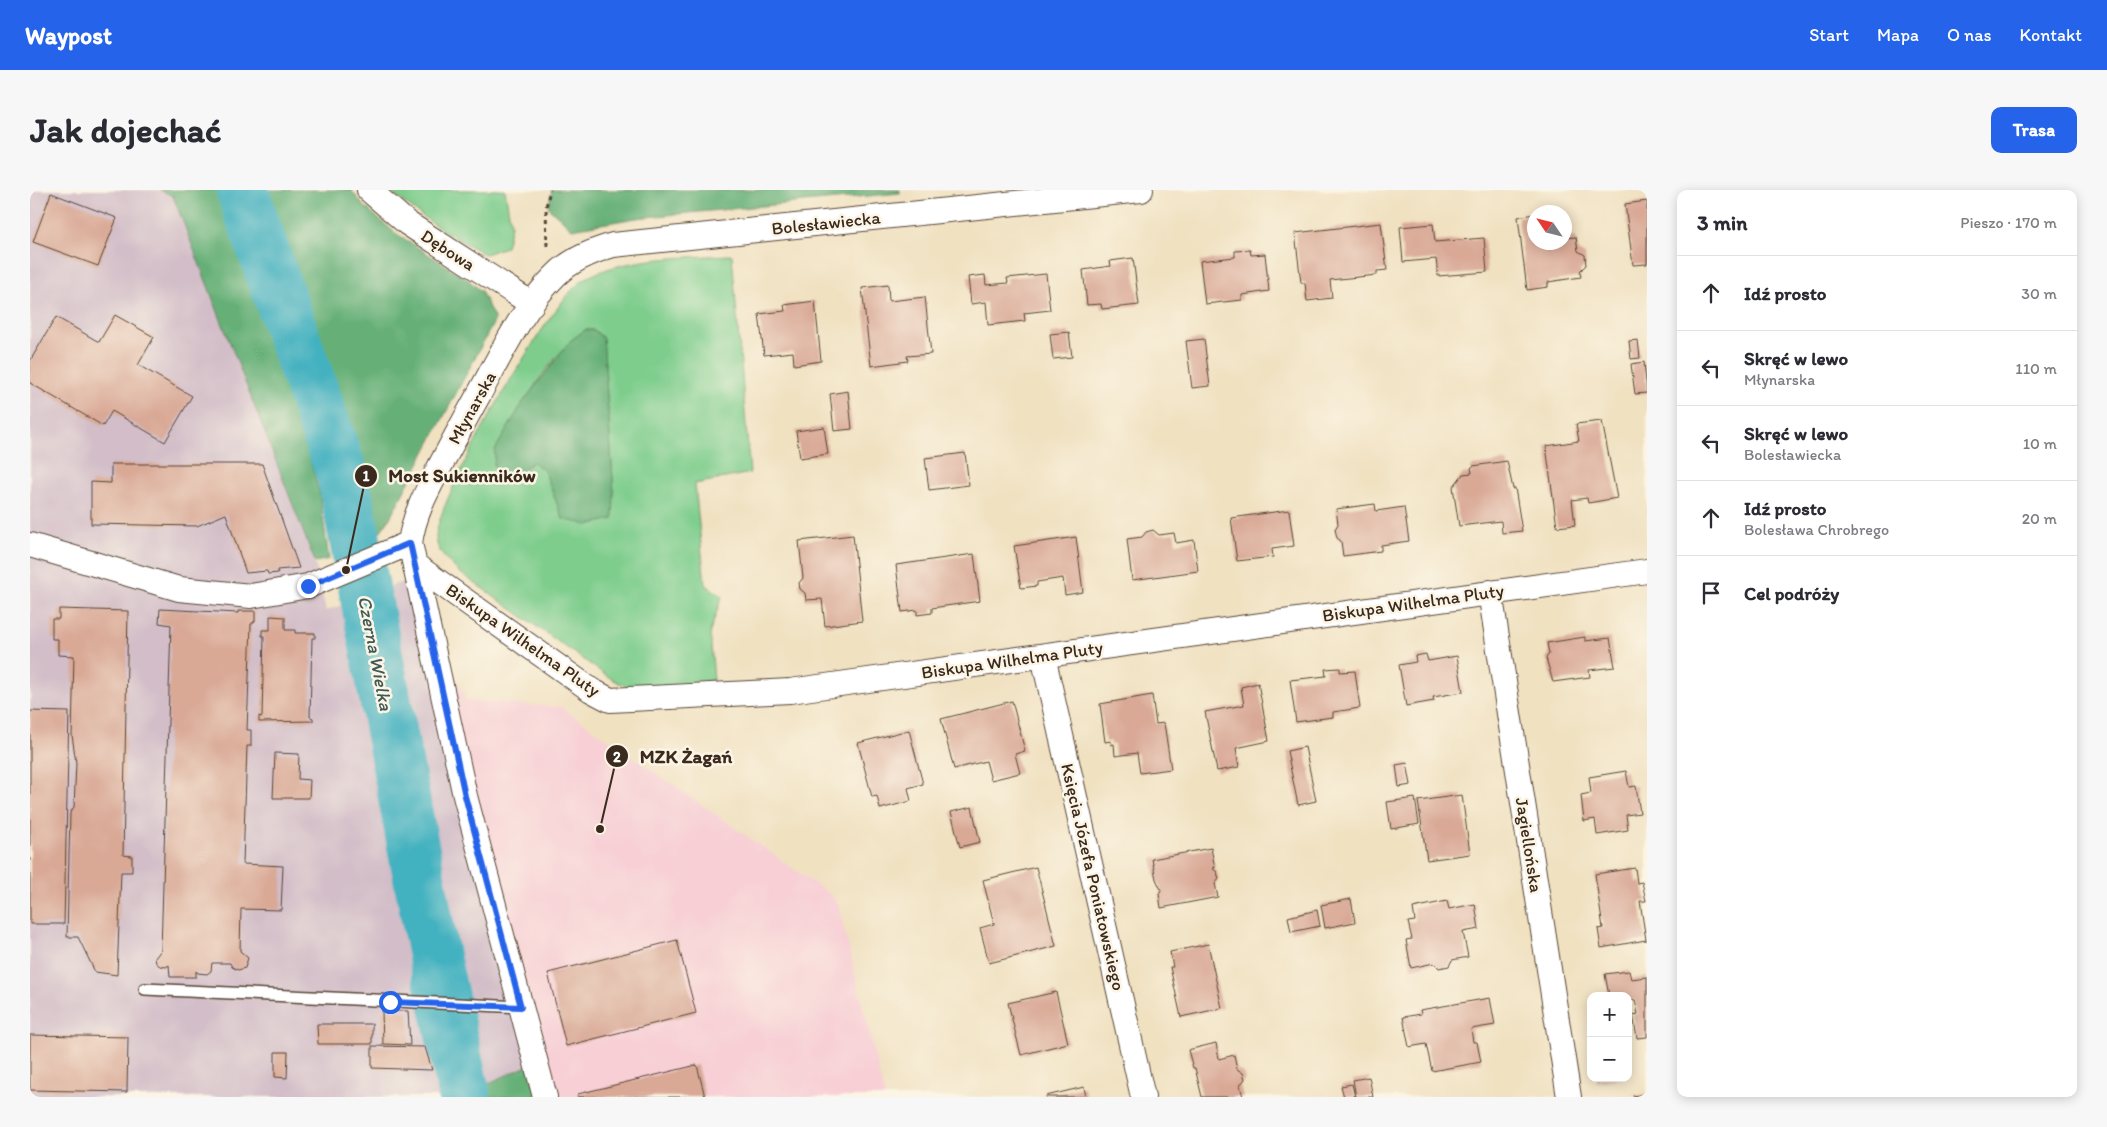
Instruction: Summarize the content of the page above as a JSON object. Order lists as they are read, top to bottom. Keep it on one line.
{"streets":{"street":["Bolesławiecka","Dębowa","Młynarska","Biskupa Wilhelma Pluty","Jagiellońska","Księcia Józefa Poniatowskiego"]},"crossings":[["Bolesławiecka","Dębowa"],["Bolesławiecka","Młynarska"],["Dębowa","Młynarska"],["Młynarska","Biskupa Wilhelma Pluty"],["Biskupa Wilhelma Pluty","Jagiellońska"],["Biskupa Wilhelma Pluty","Księcia Józefa Poniatowskiego"]],"water":["Czerna Wielka"],"places":["Most Sukienników","MZK Żagań"],"north":"top left","page":{"header":"Waypost","nav":["Start","Mapa","O nas","Kontakt"],"buttons":"Trasa","title":"Jak dojechać","heading":["3 min","Pieszo · 170 m"],"list":[["Idź prosto","30 m"],["Skręć w lewo","Młynarska","110 m"],["Skręć w lewo","Bolesławiecka","10 m"],["Idź prosto","Bolesława Chrobrego","20 m"],"Cel podróży"],"map_buttons":["+","−"]}}
